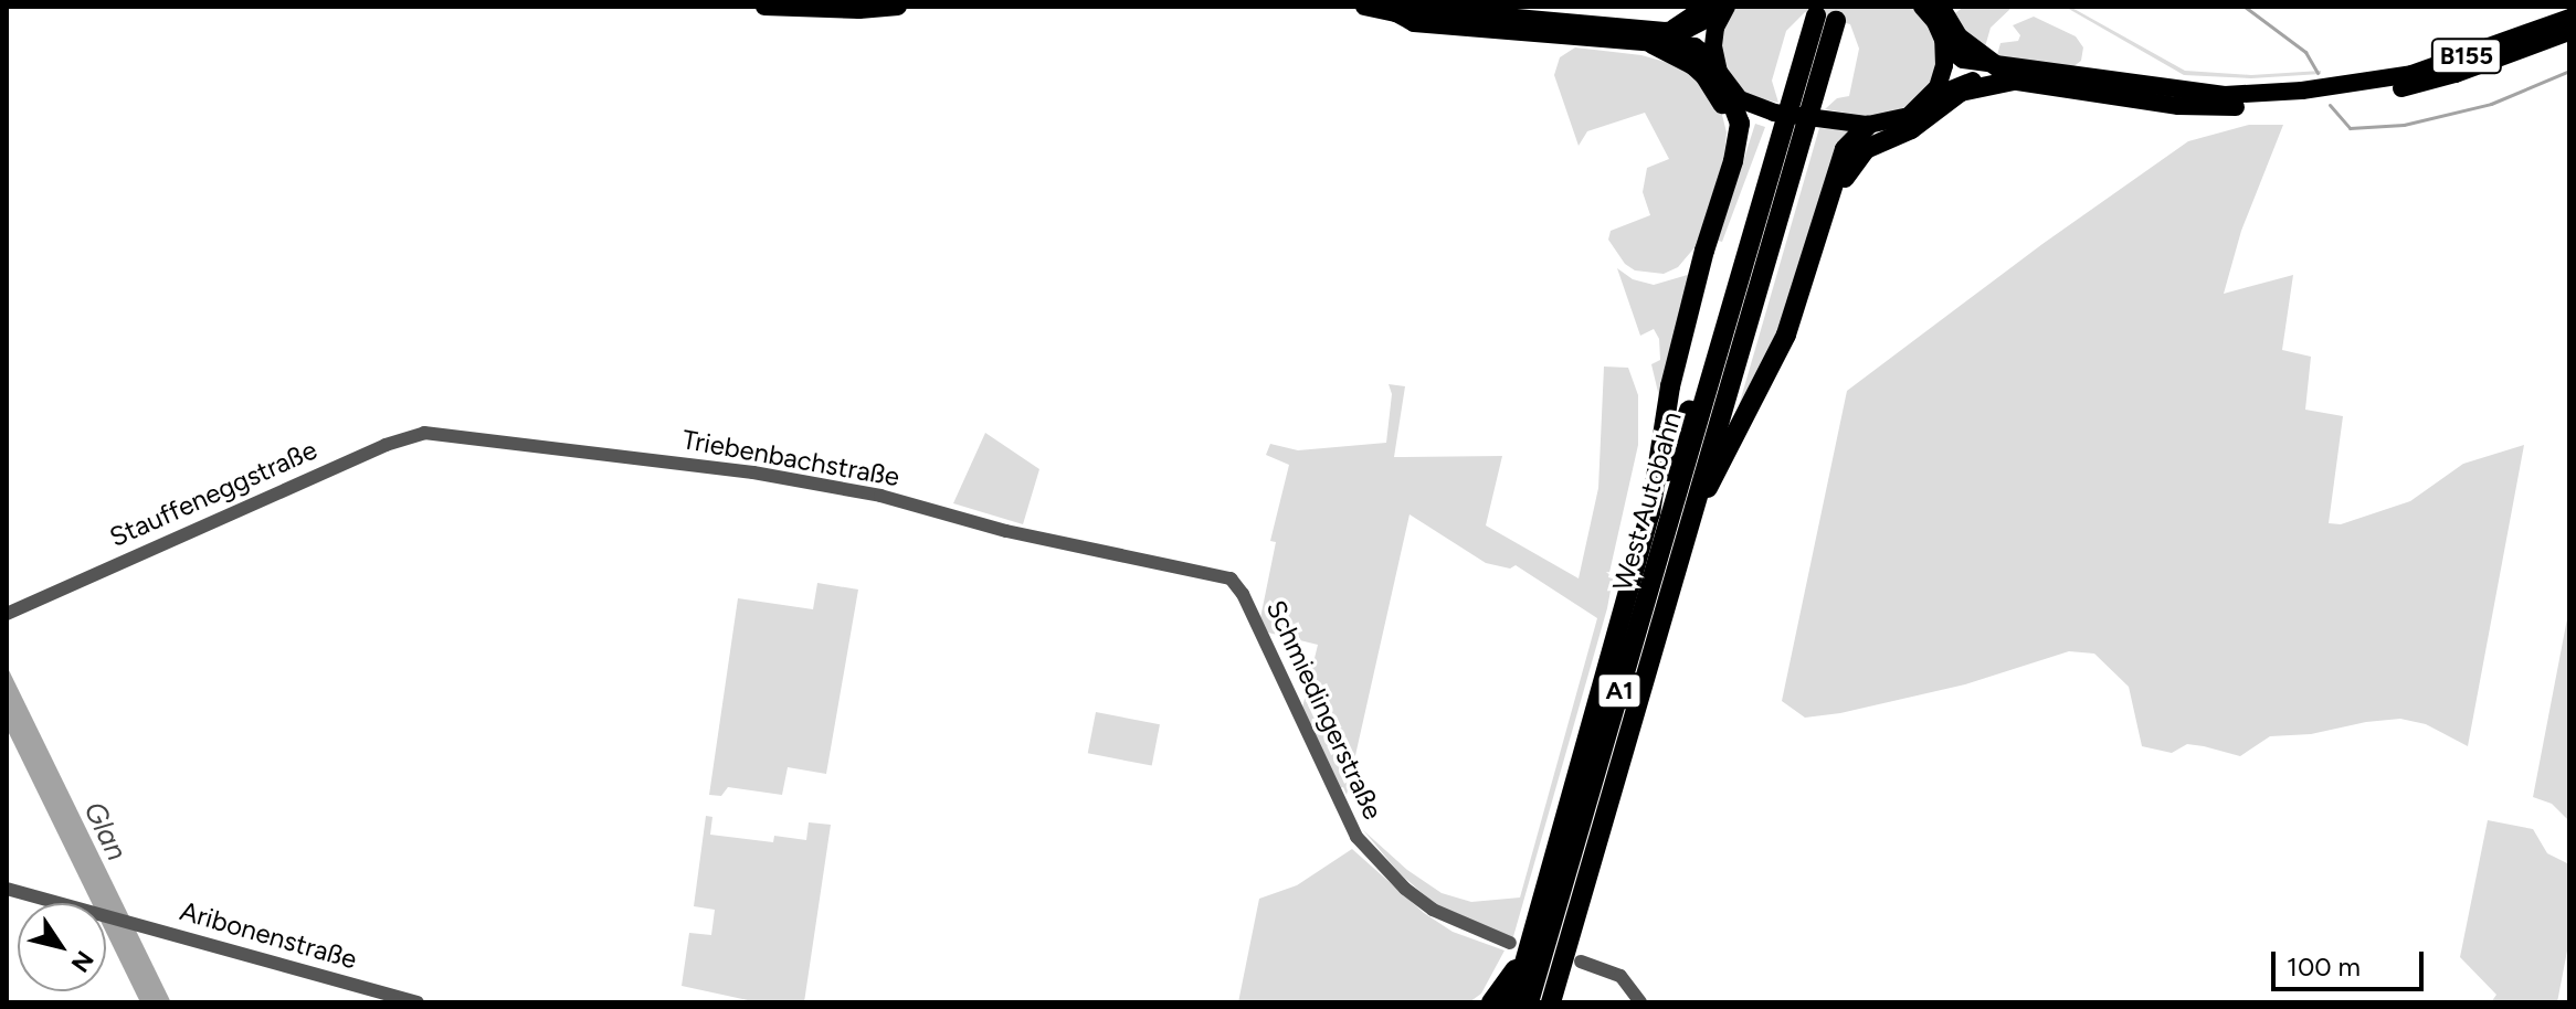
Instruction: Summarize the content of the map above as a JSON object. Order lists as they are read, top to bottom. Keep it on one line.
{"streets":{"highway":["West Autobahn","A1"],"main road":["B155"],"street":["Triebenbachstraße","Stauffeneggstraße","Schmiedingerstraße","Aribonenstraße"]},"crossings":[["Triebenbachstraße","Stauffeneggstraße"],["Triebenbachstraße","Schmiedingerstraße"]],"water":["Glan"],"scale_bar":"100 m","north":"bottom right"}
